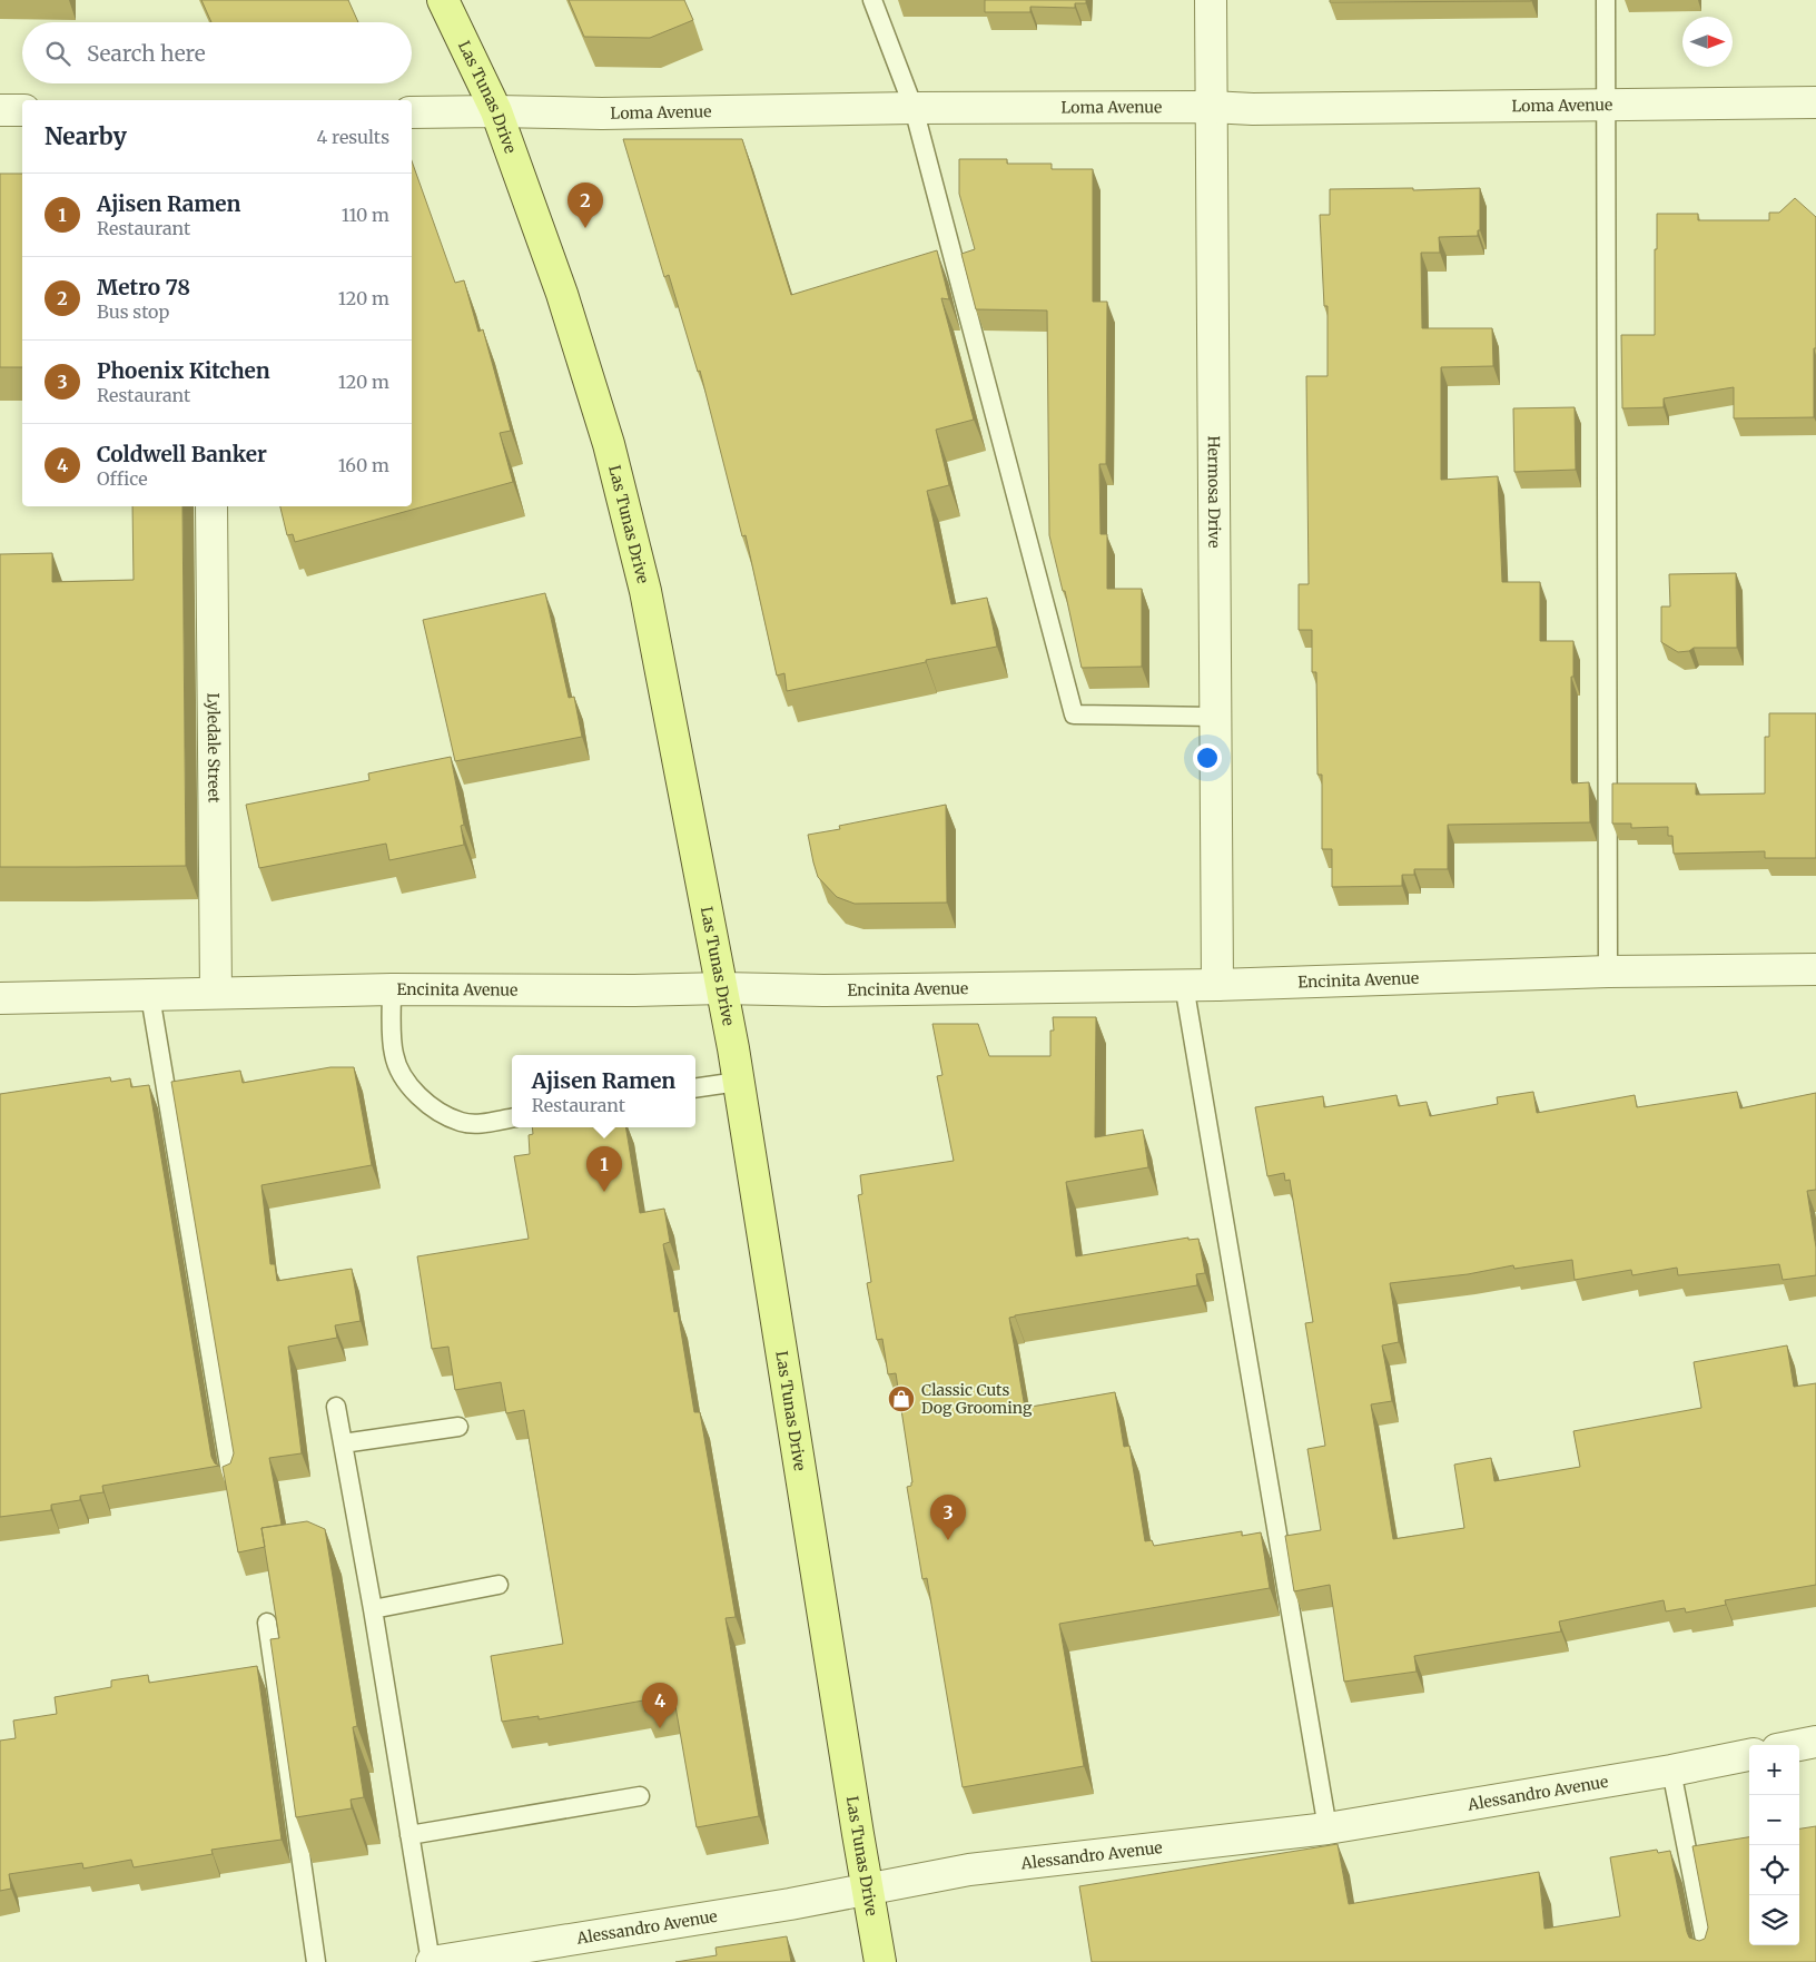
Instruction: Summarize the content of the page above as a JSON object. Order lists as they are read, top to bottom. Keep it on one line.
{"streets":{"main road":["Las Tunas Drive"],"street":["Loma Avenue","Hermosa Drive","Lyledale Street","Encinita Avenue","Alessandro Avenue"]},"crossings":[["Las Tunas Drive","Loma Avenue"],["Las Tunas Drive","Encinita Avenue"],["Las Tunas Drive","Alessandro Avenue"],["Loma Avenue","Hermosa Drive"],["Hermosa Drive","Encinita Avenue"],["Lyledale Street","Encinita Avenue"]],"places":{"shop":["Classic Cuts Dog Grooming"]},"north":"right","page":{"search":"Search here","heading":["Nearby","4 results"],"list":[{"mark":"1","name":"Ajisen Ramen","note":"Restaurant","value":"110 m"},{"mark":"2","name":"Metro 78","note":"Bus stop","value":"120 m"},{"mark":"3","name":"Phoenix Kitchen","note":"Restaurant","value":"120 m"},{"mark":"4","name":"Coldwell Banker","note":"Office","value":"160 m"}],"pins":["2","1","3","4"],"popup":["Ajisen Ramen","Restaurant"],"map_buttons":["+","−"]}}
